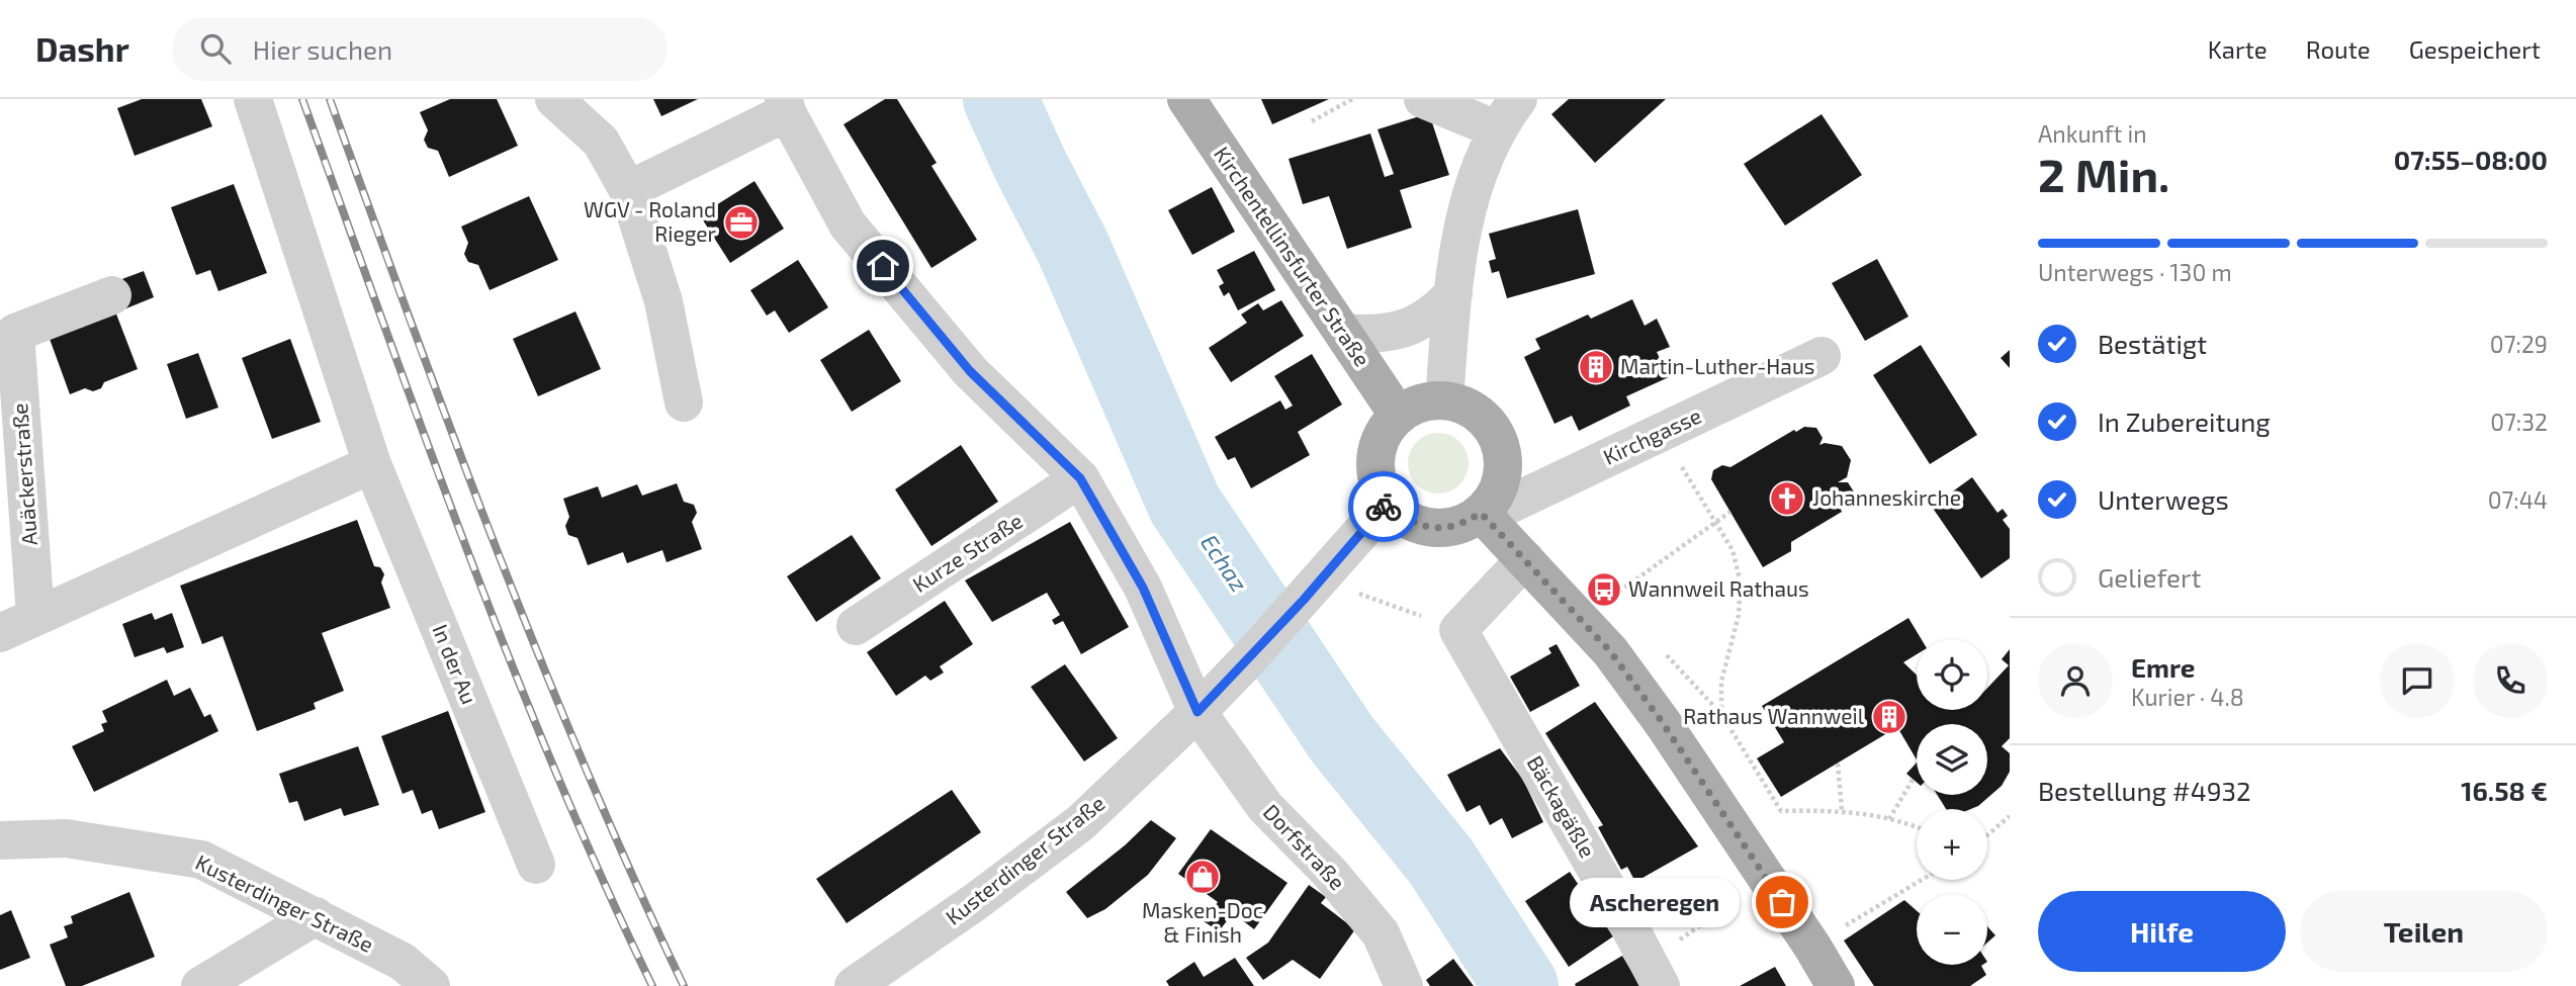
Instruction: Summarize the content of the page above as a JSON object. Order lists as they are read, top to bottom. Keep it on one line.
{"streets":{"main road":["Kirchentellinsfurter Straße"],"street":["Kirchgasse","Auäckerstraße","Kurze Straße","In der Au","Bäckagäßle","Dorfstraße","Kusterdinger Straße"]},"crossings":[["Kirchentellinsfurter Straße","Kirchgasse"],["Kirchentellinsfurter Straße","Kusterdinger Straße"],["Kirchgasse","Kusterdinger Straße"],["Kurze Straße","Dorfstraße"],["Dorfstraße","Kusterdinger Straße"]],"water":["Echaz"],"places":{"office":["WGV - Roland Rieger"],"building":["Martin-Luther-Haus","Rathaus Wannweil"],"church":["Johanneskirche"],"bus stop":["Wannweil Rathaus"],"shop":["Masken-Doc & Finish"],"other":["Ascheregen"]},"page":{"header":"Dashr","search":"Hier suchen","nav":["Karte","Route","Gespeichert"],"heading":["2 Min.","Ankunft in","07:55–08:00"],"panel":["Emre","Kurier · 4.8","Bestellung #4932","16.58 €"],"bar":"Unterwegs · 130 m","list":[["Bestätigt","07:29"],["In Zubereitung","07:32"],["Unterwegs","07:44"],"Geliefert"],"map_buttons":["+","−"],"buttons":["Hilfe","Teilen"],"bubble":"Ascheregen"}}
